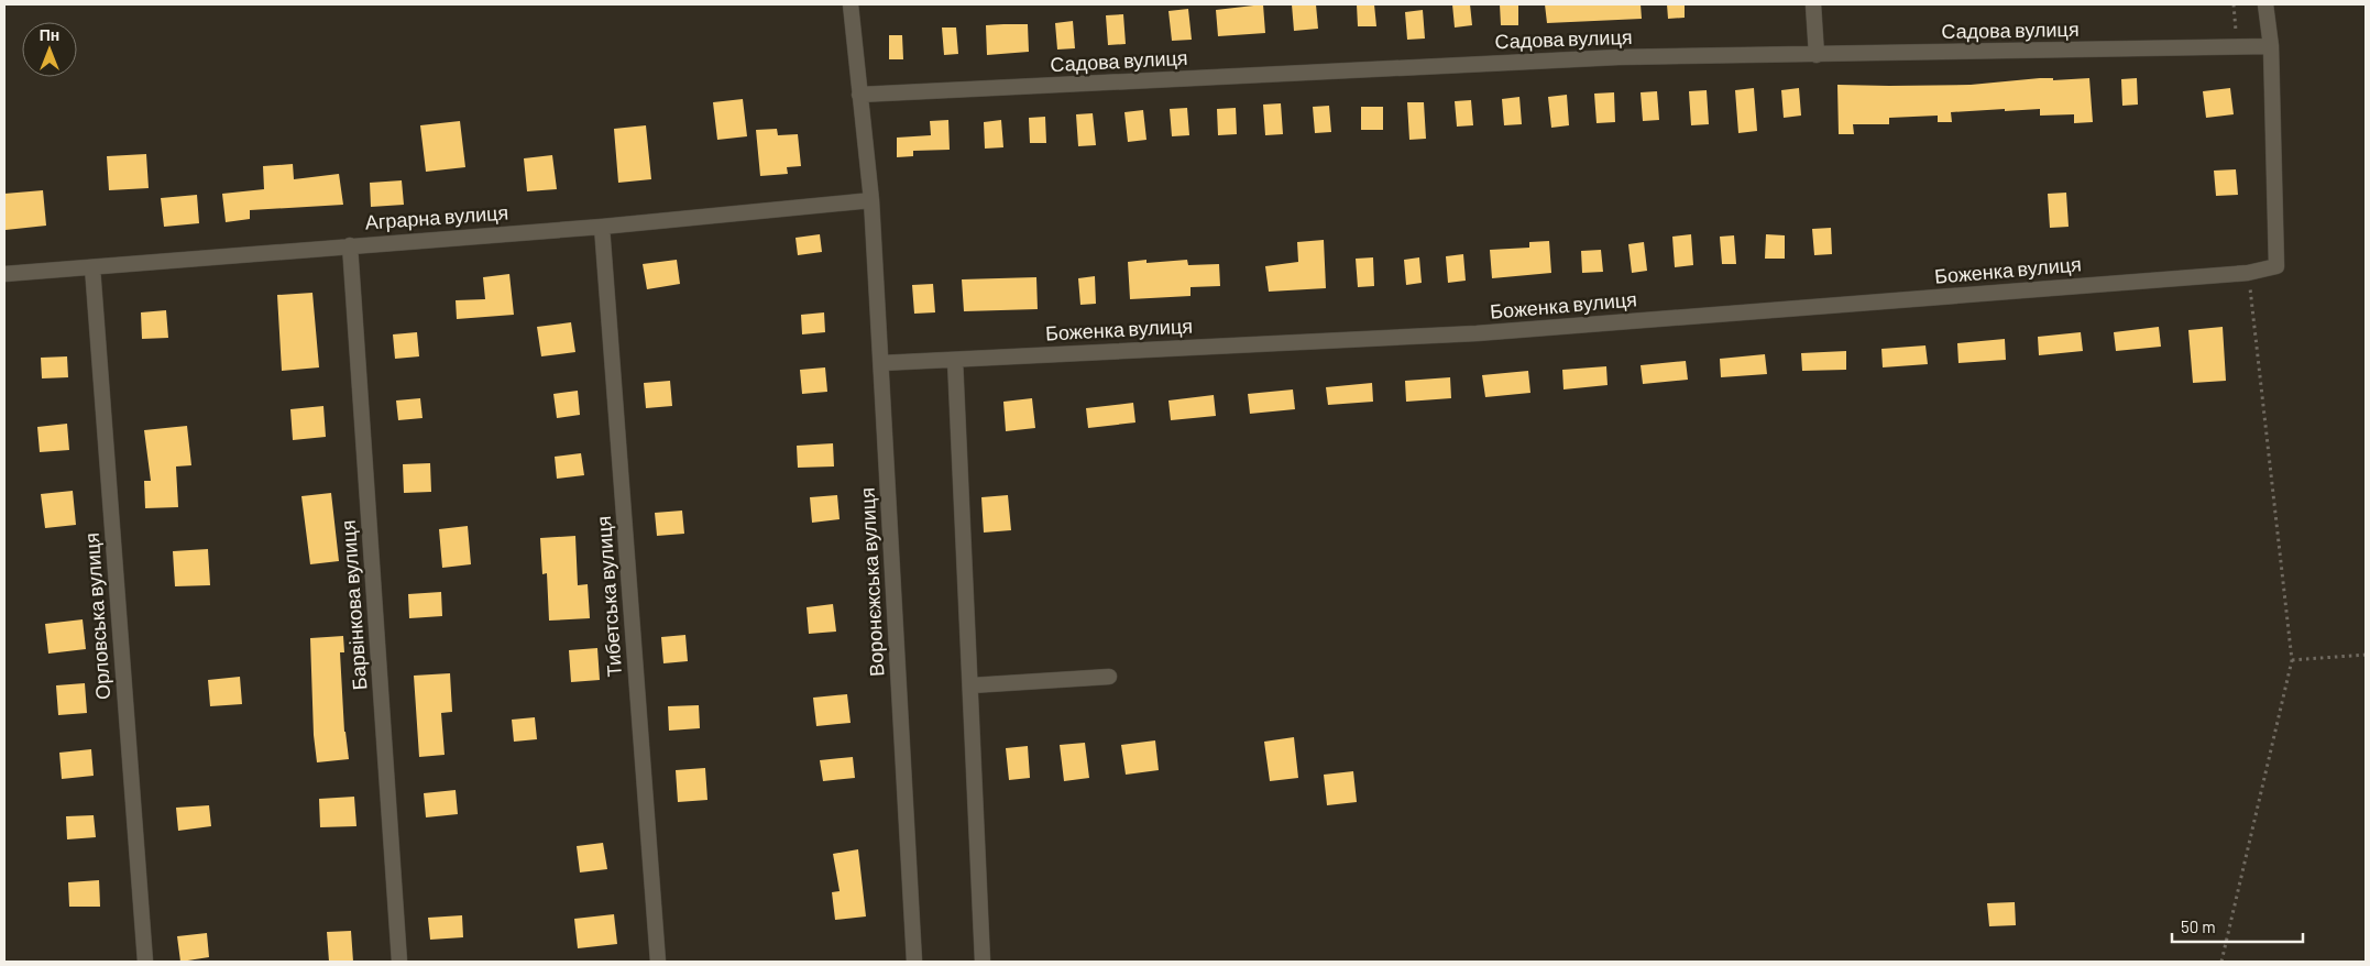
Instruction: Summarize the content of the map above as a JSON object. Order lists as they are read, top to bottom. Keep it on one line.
{"streets":{"street":["Садова вулиця","Аграрна вулиця","Боженка вулиця","Воронєжська вулиця","Тибетська вулиця","Барвінкова вулиця","Орловська вулиця"]},"crossings":[["Садова вулиця","Боженка вулиця"],["Садова вулиця","Воронєжська вулиця"],["Аграрна вулиця","Воронєжська вулиця"],["Аграрна вулиця","Тибетська вулиця"],["Аграрна вулиця","Барвінкова вулиця"],["Аграрна вулиця","Орловська вулиця"],["Боженка вулиця","Воронєжська вулиця"]],"scale_bar":"50 m","north":"top"}
